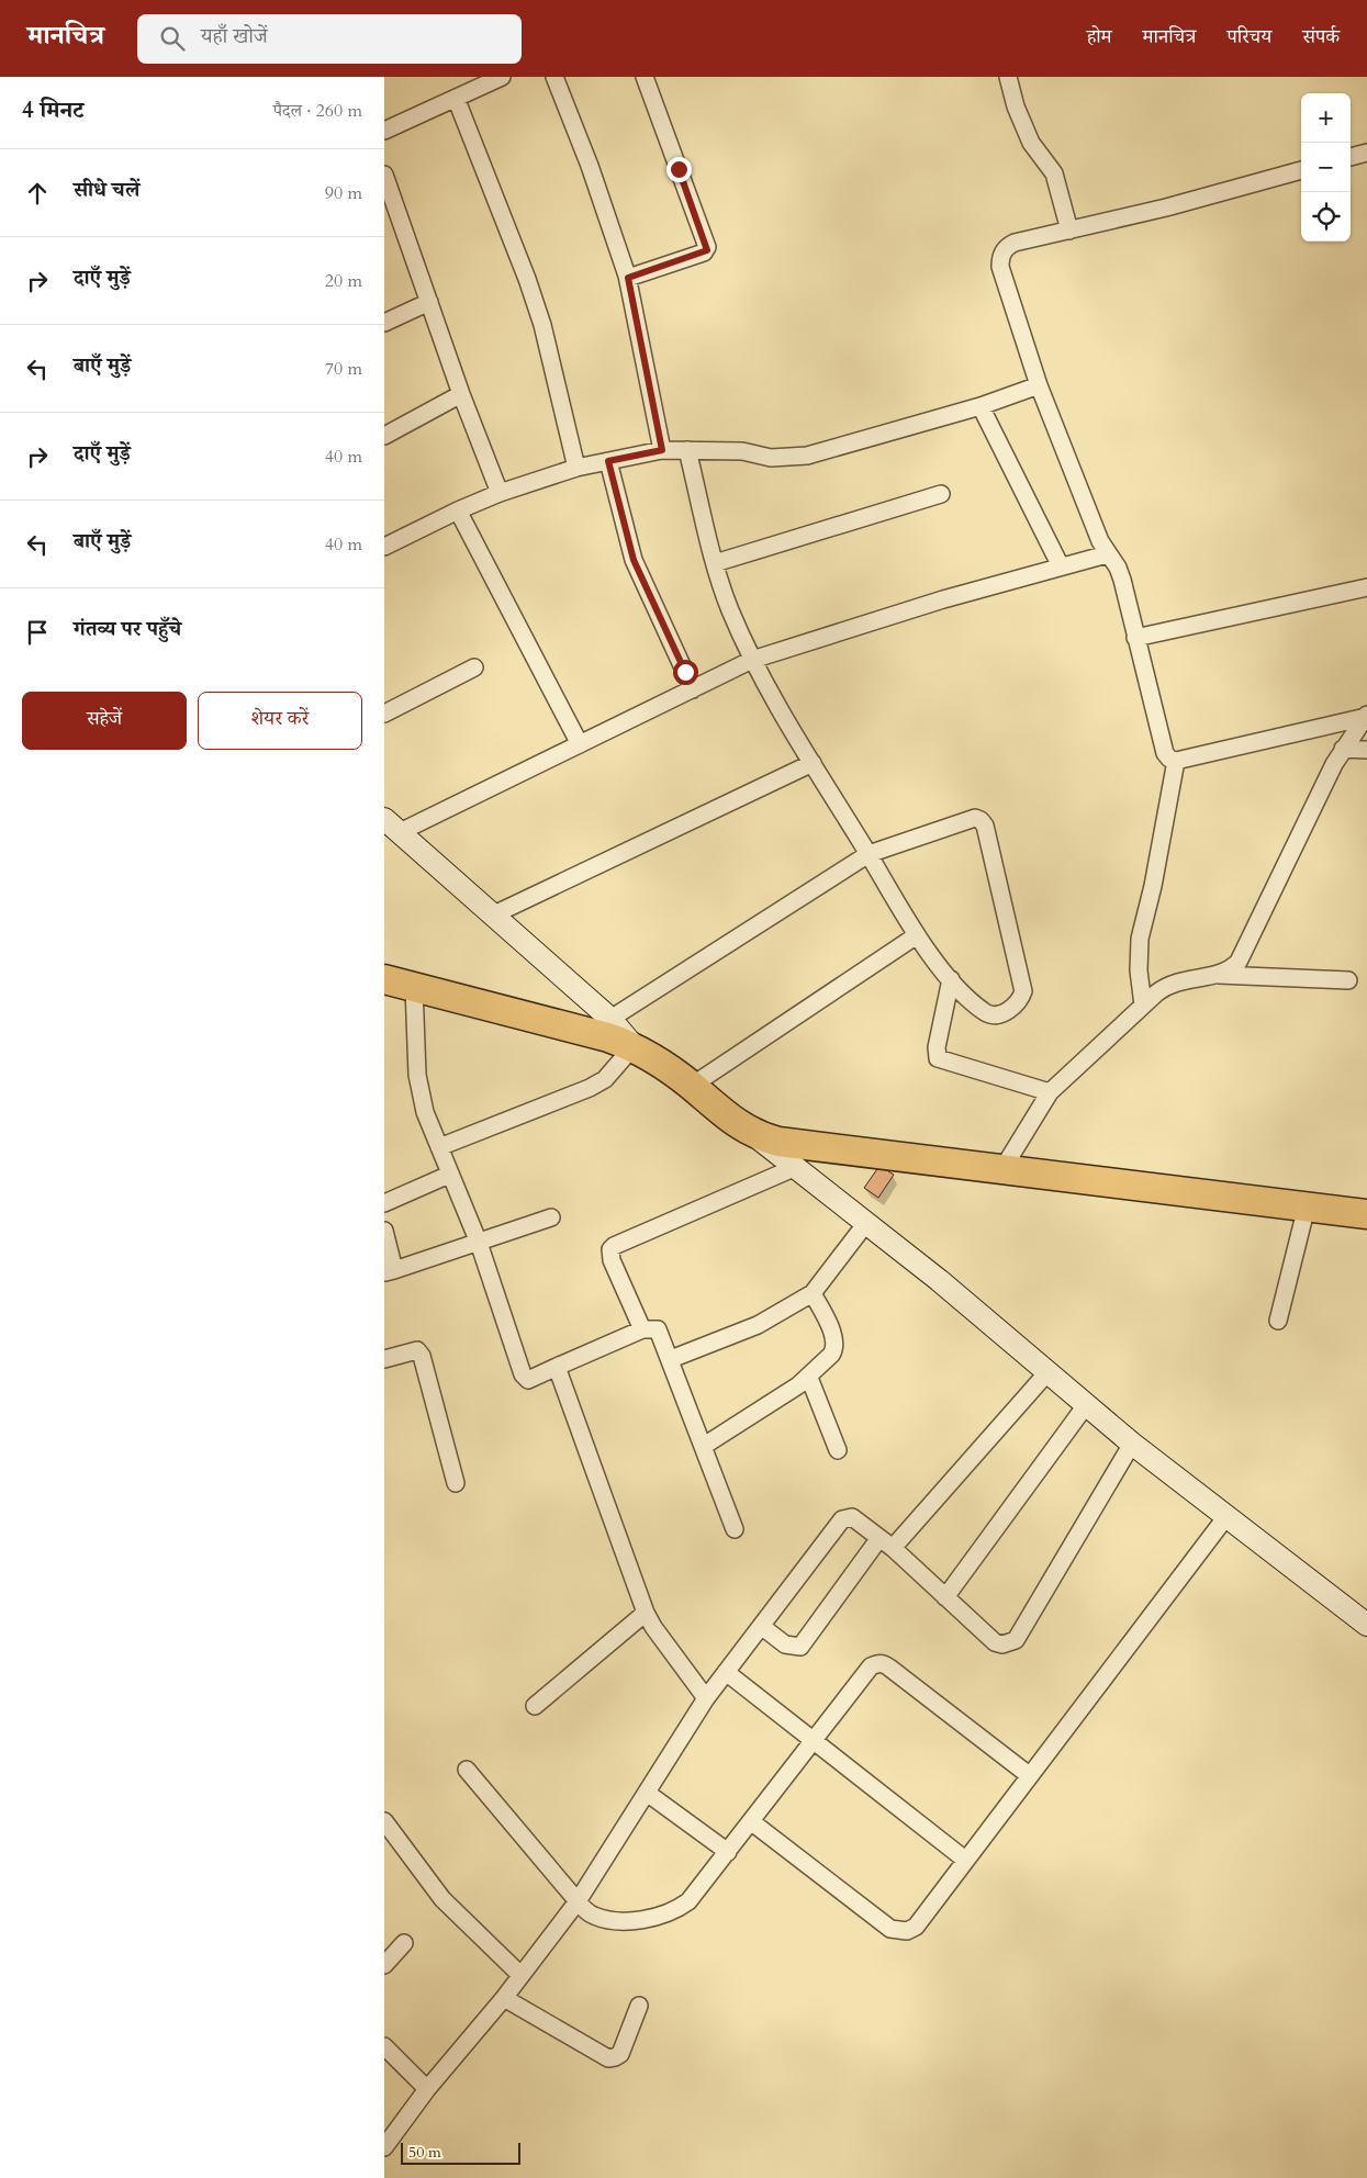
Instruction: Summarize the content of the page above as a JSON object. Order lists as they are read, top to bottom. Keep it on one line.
{"scale_bar":"50 m","page":{"header":"मानचित्र","search":"यहाँ खोजें","nav":["होम","मानचित्र","परिचय","संपर्क"],"heading":["4 मिनट","पैदल · 260 m"],"map_buttons":["+","−"],"list":[["सीधे चलें","90 m"],["दाएँ मुड़ें","20 m"],["बाएँ मुड़ें","70 m"],["दाएँ मुड़ें","40 m"],["बाएँ मुड़ें","40 m"],"गंतव्य पर पहुँचे"],"buttons":["सहेजें","शेयर करें"],"scale":"50 m"}}
